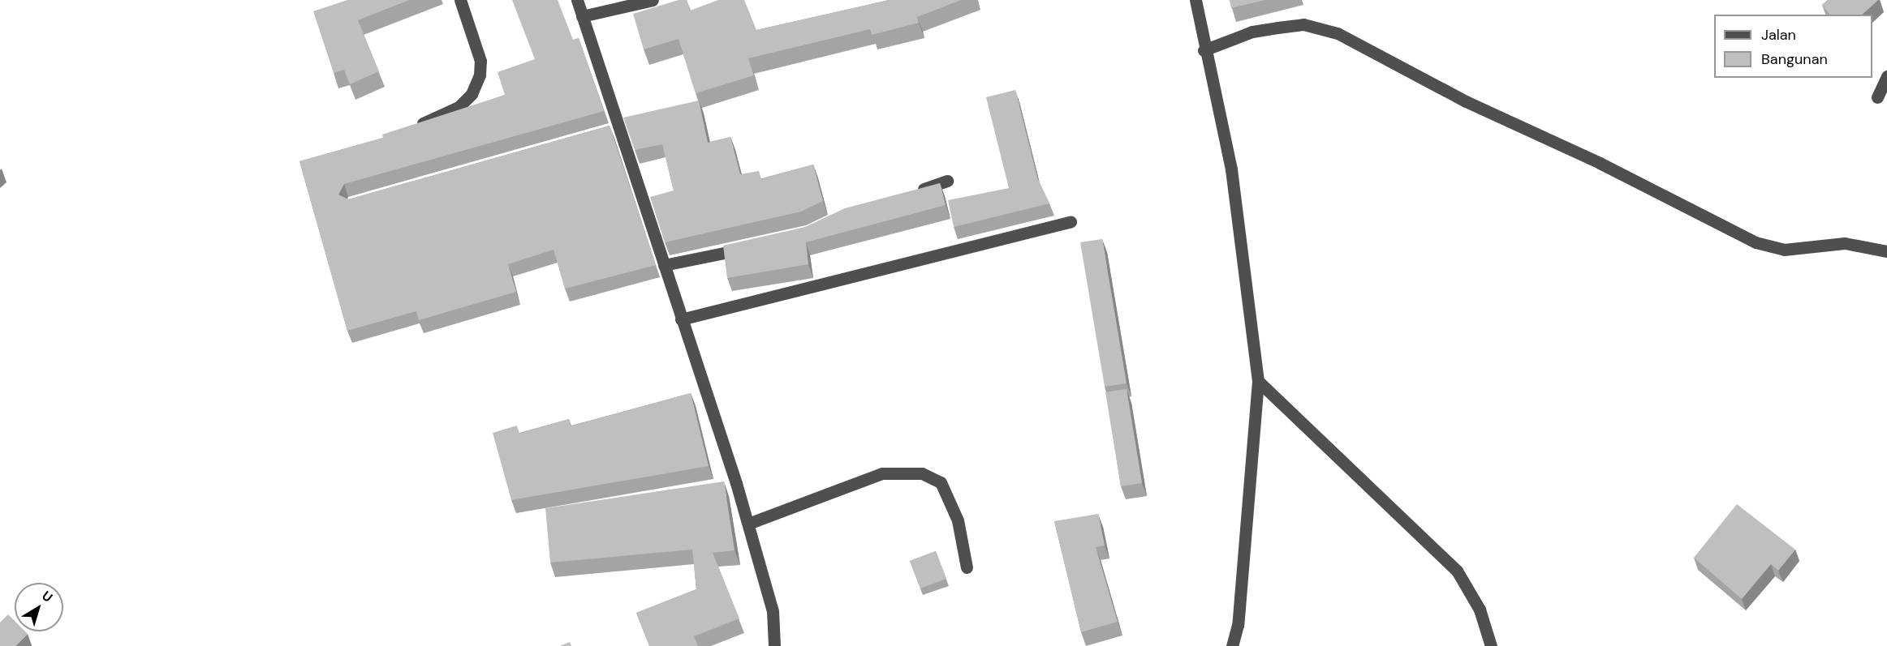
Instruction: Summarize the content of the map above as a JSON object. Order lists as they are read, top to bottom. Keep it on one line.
{"legend":["Jalan","Bangunan"],"north":"top right"}
